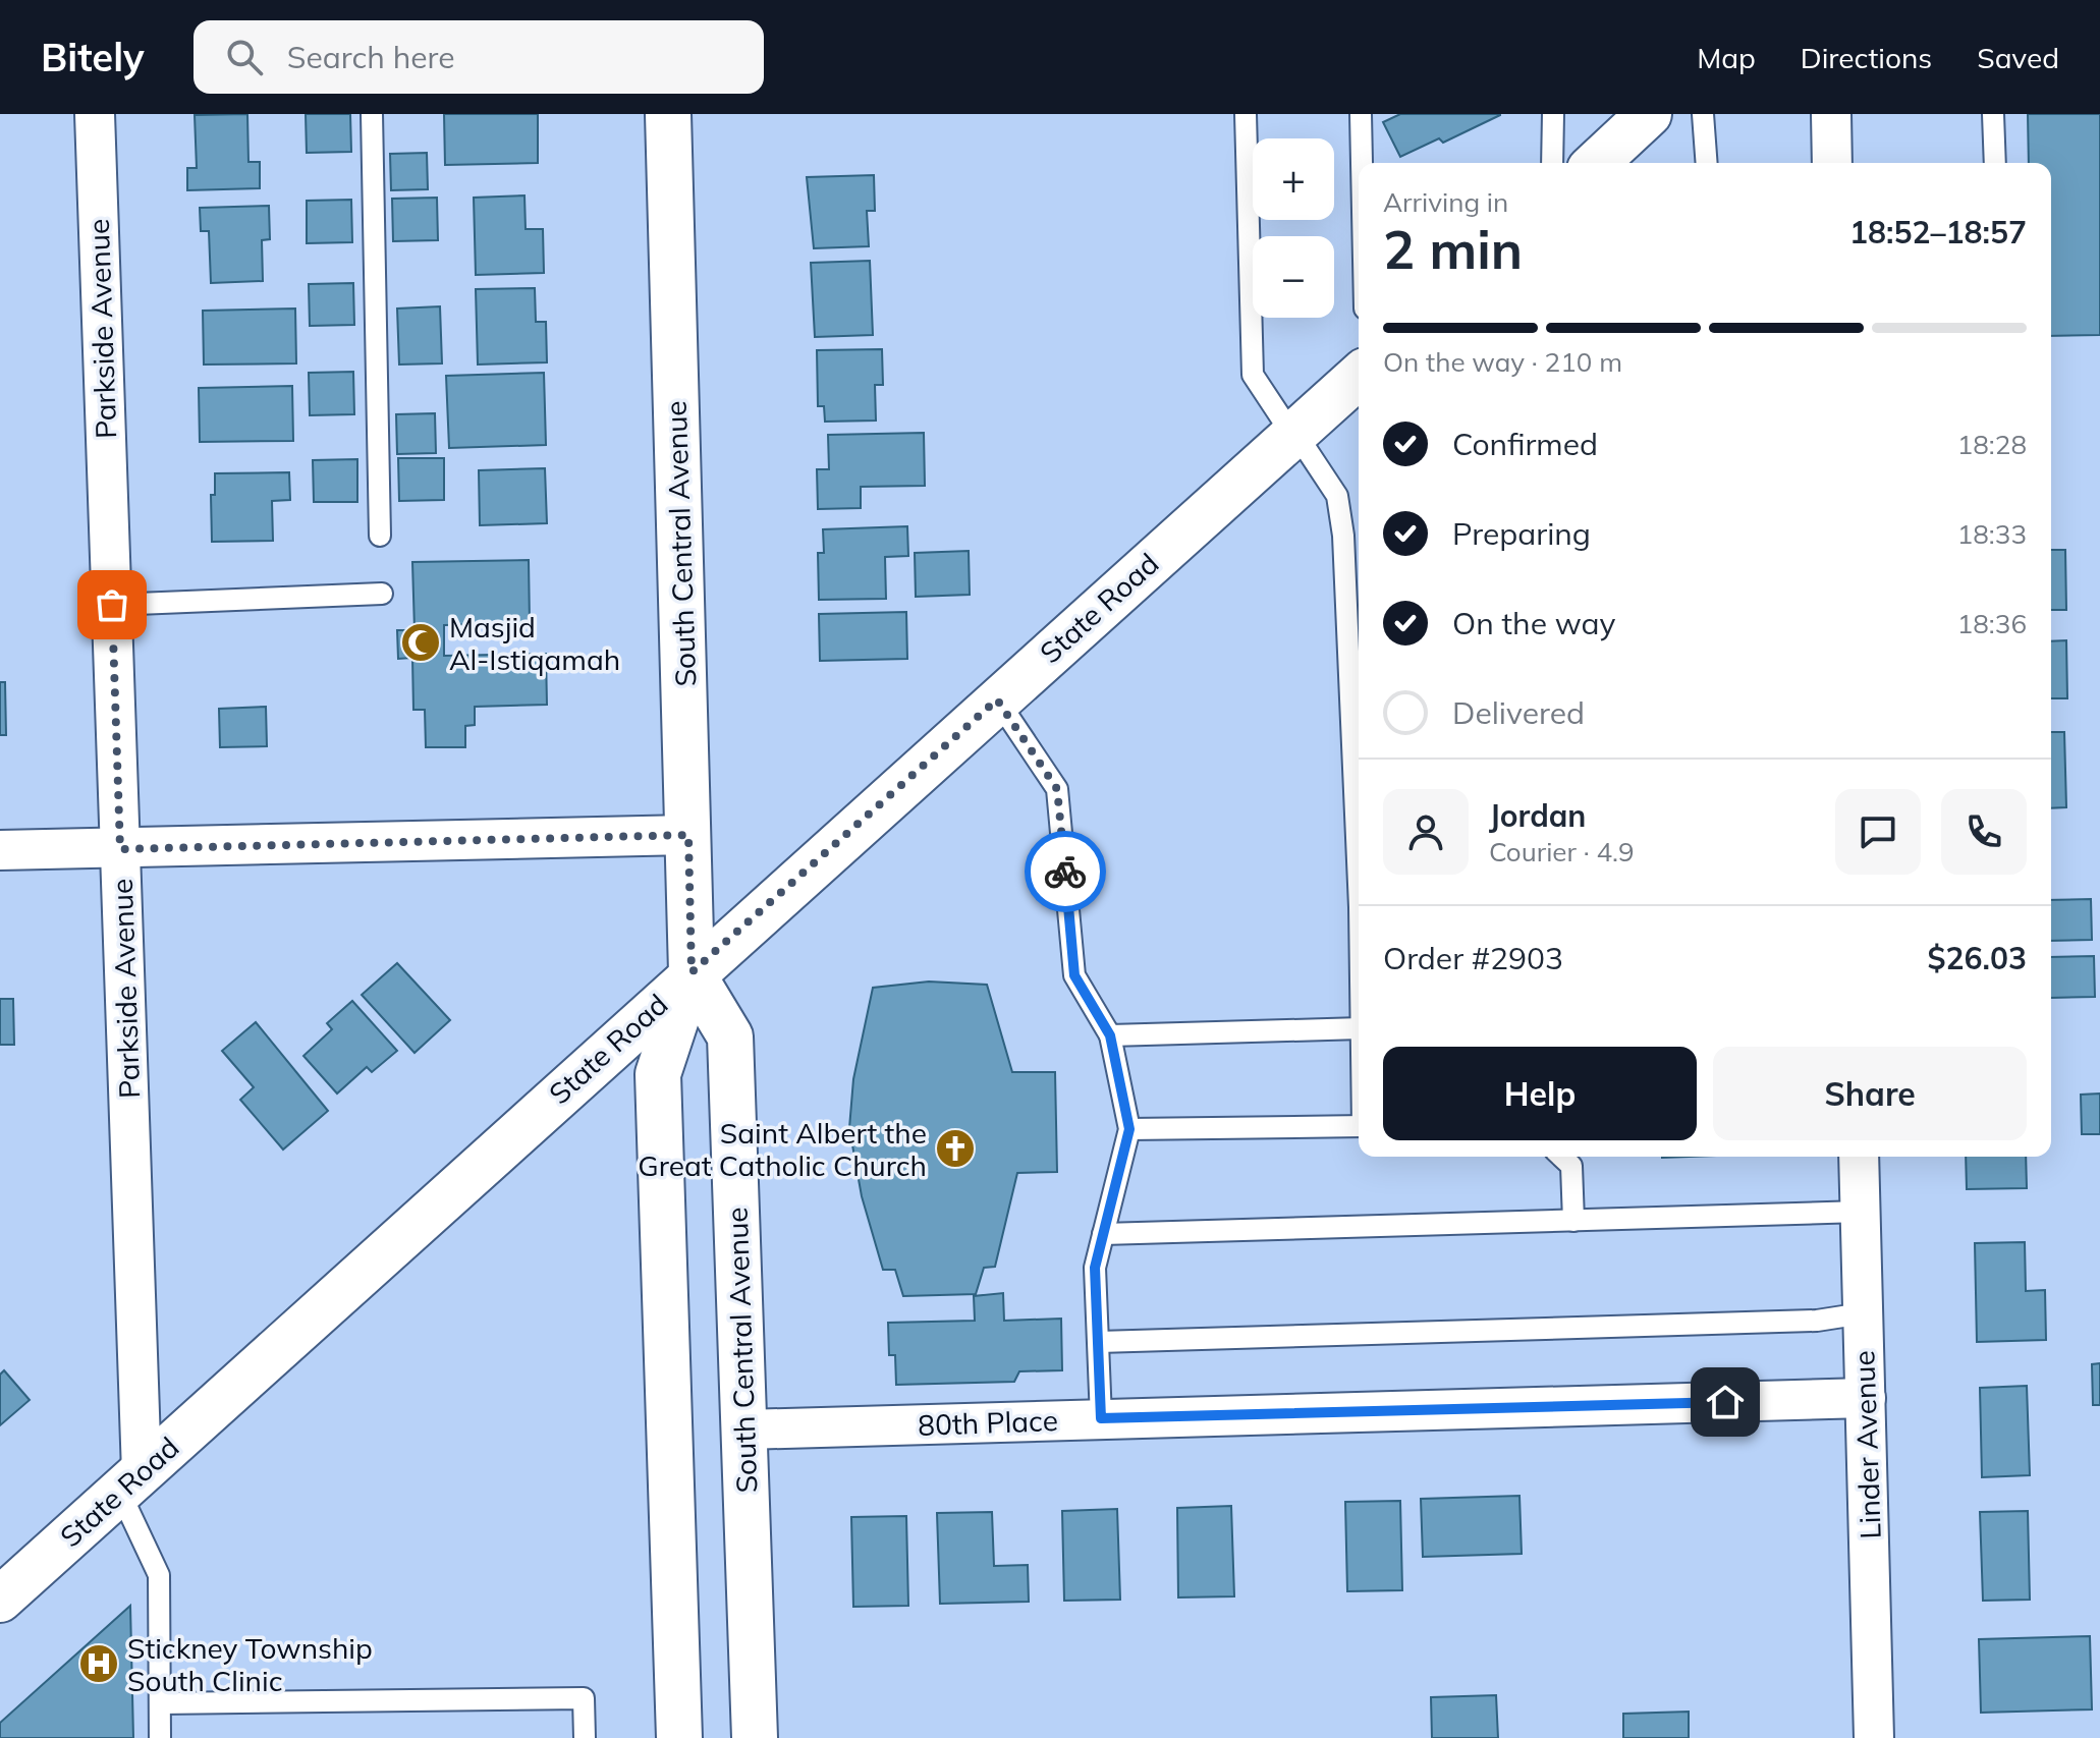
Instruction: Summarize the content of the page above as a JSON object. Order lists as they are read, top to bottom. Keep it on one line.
{"streets":{"street":["Parkside Avenue","South Central Avenue","State Road","80th Place","Linder Avenue"]},"crossings":[["Parkside Avenue","State Road"],["South Central Avenue","State Road"],["South Central Avenue","80th Place"],["80th Place","Linder Avenue"]],"places":{"mosque":["Masjid Al-Istiqamah"],"church":["Saint Albert the Great Catholic Church"],"hospital":["Stickney Township South Clinic"]},"page":{"header":"Bitely","search":"Search here","nav":["Map","Directions","Saved"],"map_buttons":["+","−"],"heading":["2 min","Arriving in","18:52–18:57"],"panel":["Jordan","Courier · 4.9","Order #2903","$26.03"],"bar":"On the way · 210 m","list":[["Confirmed","18:28"],["Preparing","18:33"],["On the way","18:36"],"Delivered"],"buttons":["Help","Share"]}}
